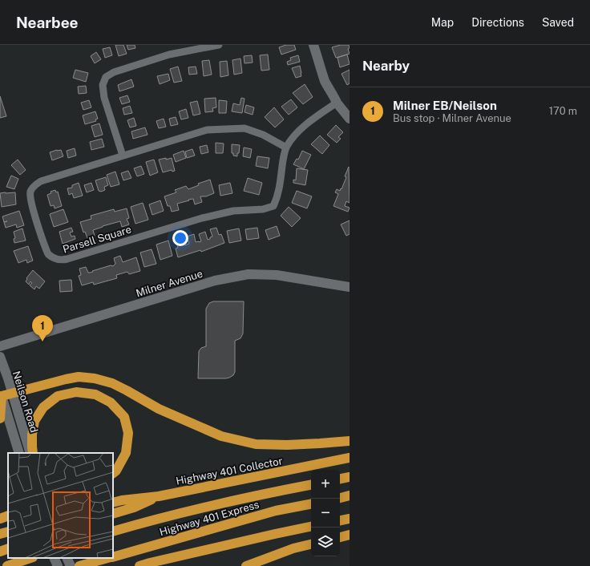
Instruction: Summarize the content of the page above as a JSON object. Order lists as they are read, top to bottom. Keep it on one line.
{"streets":{"highway":["Highway 401 Collector","Highway 401 Express"],"main road":["Milner Avenue","Neilson Road"],"street":["Parsell Square"]},"page":{"header":"Nearbee","nav":["Map","Directions","Saved"],"heading":"Nearby","list":[{"mark":"1","name":"Milner EB/Neilson","note":"Bus stop · Milner Avenue","value":"170 m"}],"pins":"1","map_buttons":["+","−"]}}
